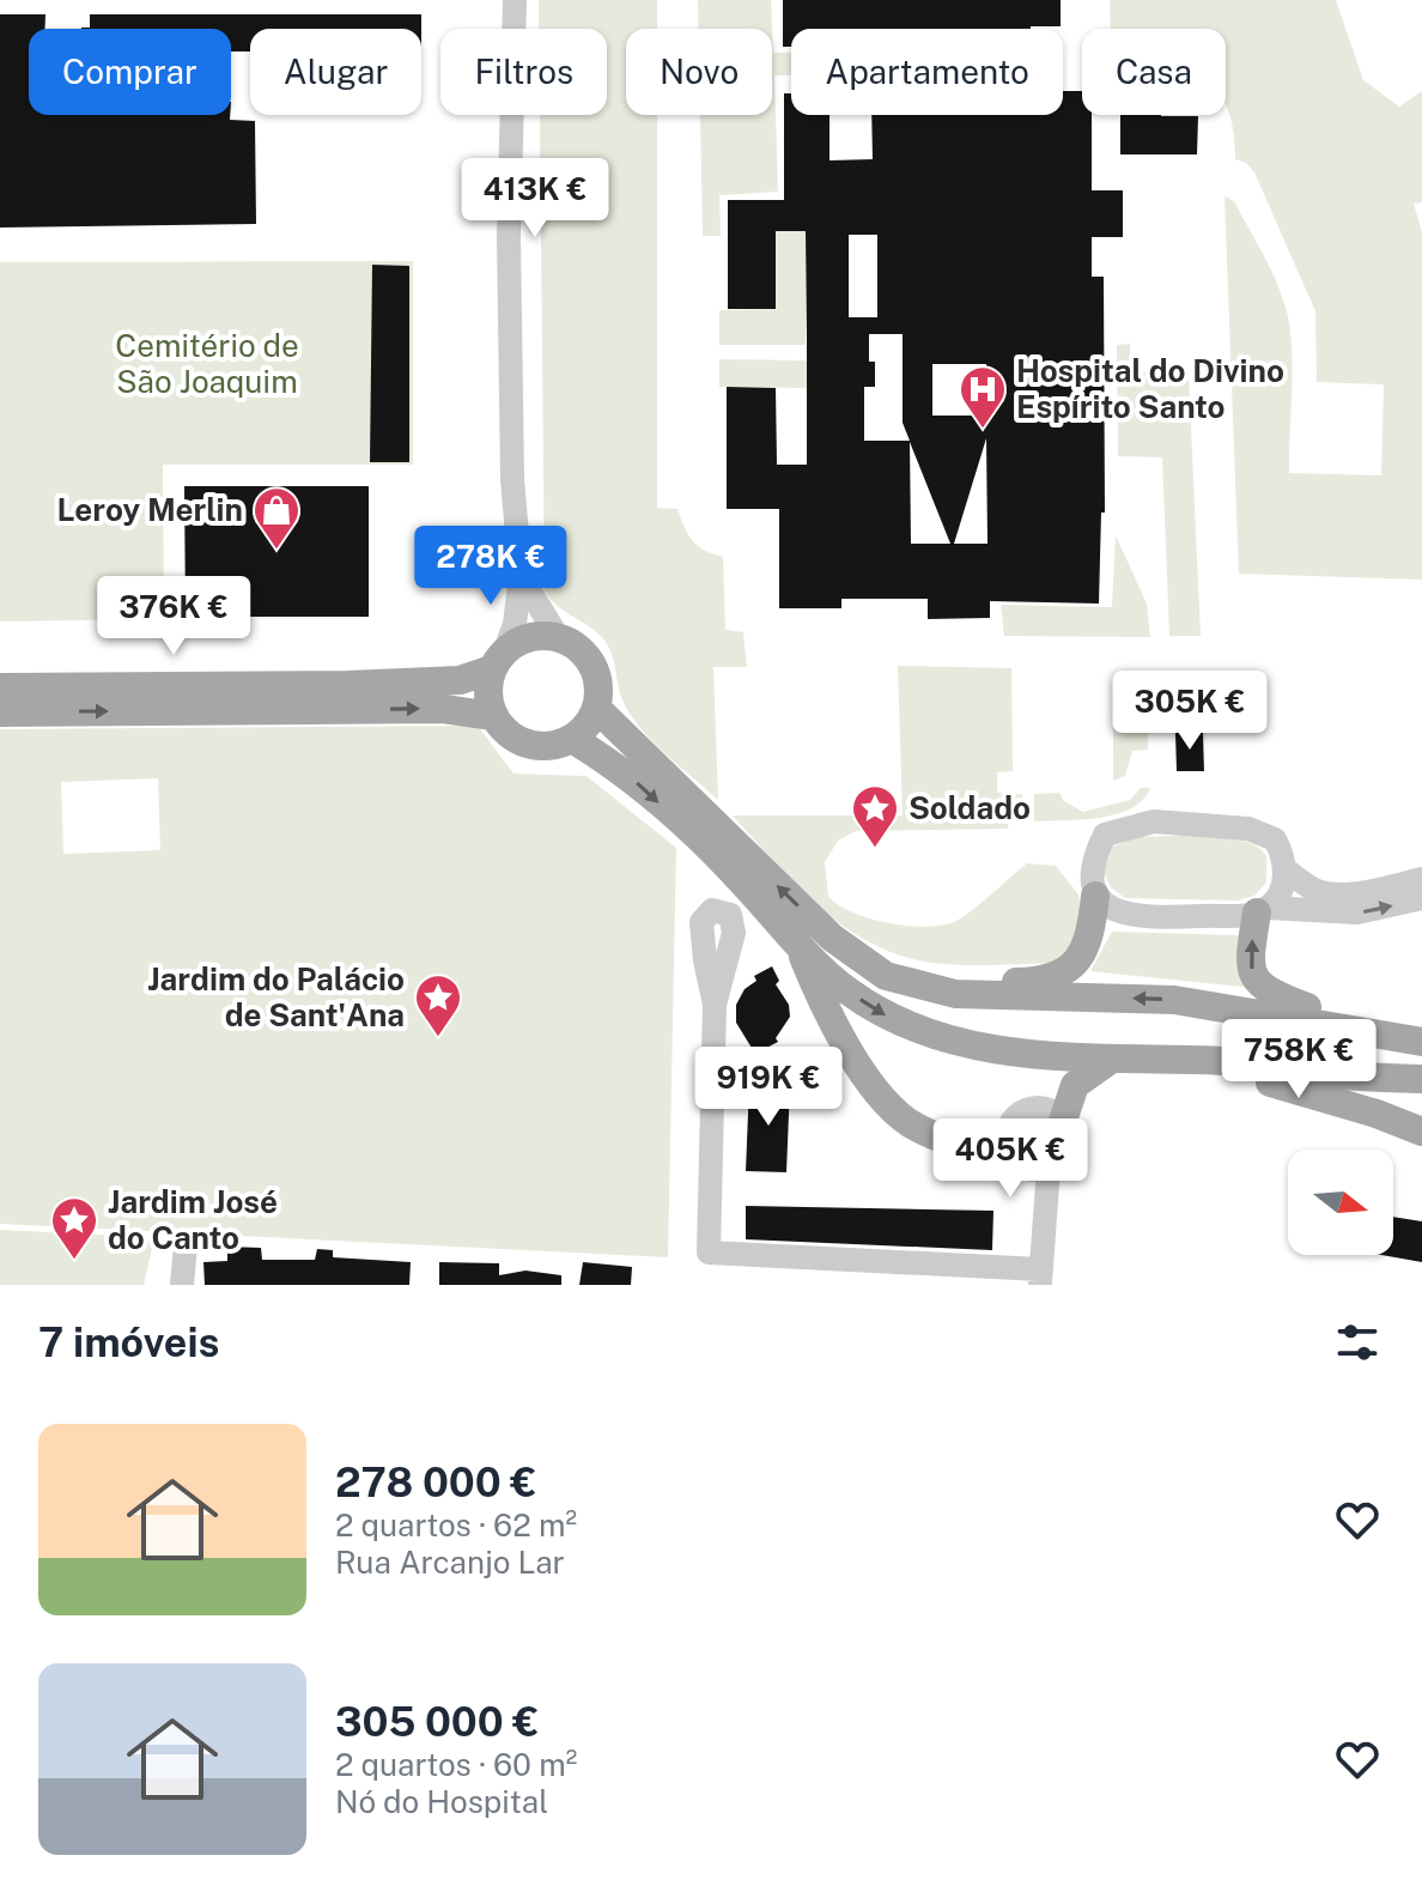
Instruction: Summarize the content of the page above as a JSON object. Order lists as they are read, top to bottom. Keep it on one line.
{"parks":["Cemitério de São Joaquim"],"places":{"hospital":["Hospital do Divino Espírito Santo"],"shop":["Leroy Merlin"],"place":["Soldado","Jardim do Palácio de Sant'Ana","Jardim José do Canto"]},"north":"right","page":{"chip":["Comprar","Alugar","Filtros","Novo","Apartamento","Casa"],"price":["413K €","278K €","376K €","305K €","758K €","919K €","405K €"],"heading":"7 imóveis","list":[{"name":"278 000 €","note":"2 quartos · 62 m² · Rua Arcanjo Lar"},{"name":"305 000 €","note":"2 quartos · 60 m² · Nó do Hospital"}]}}
